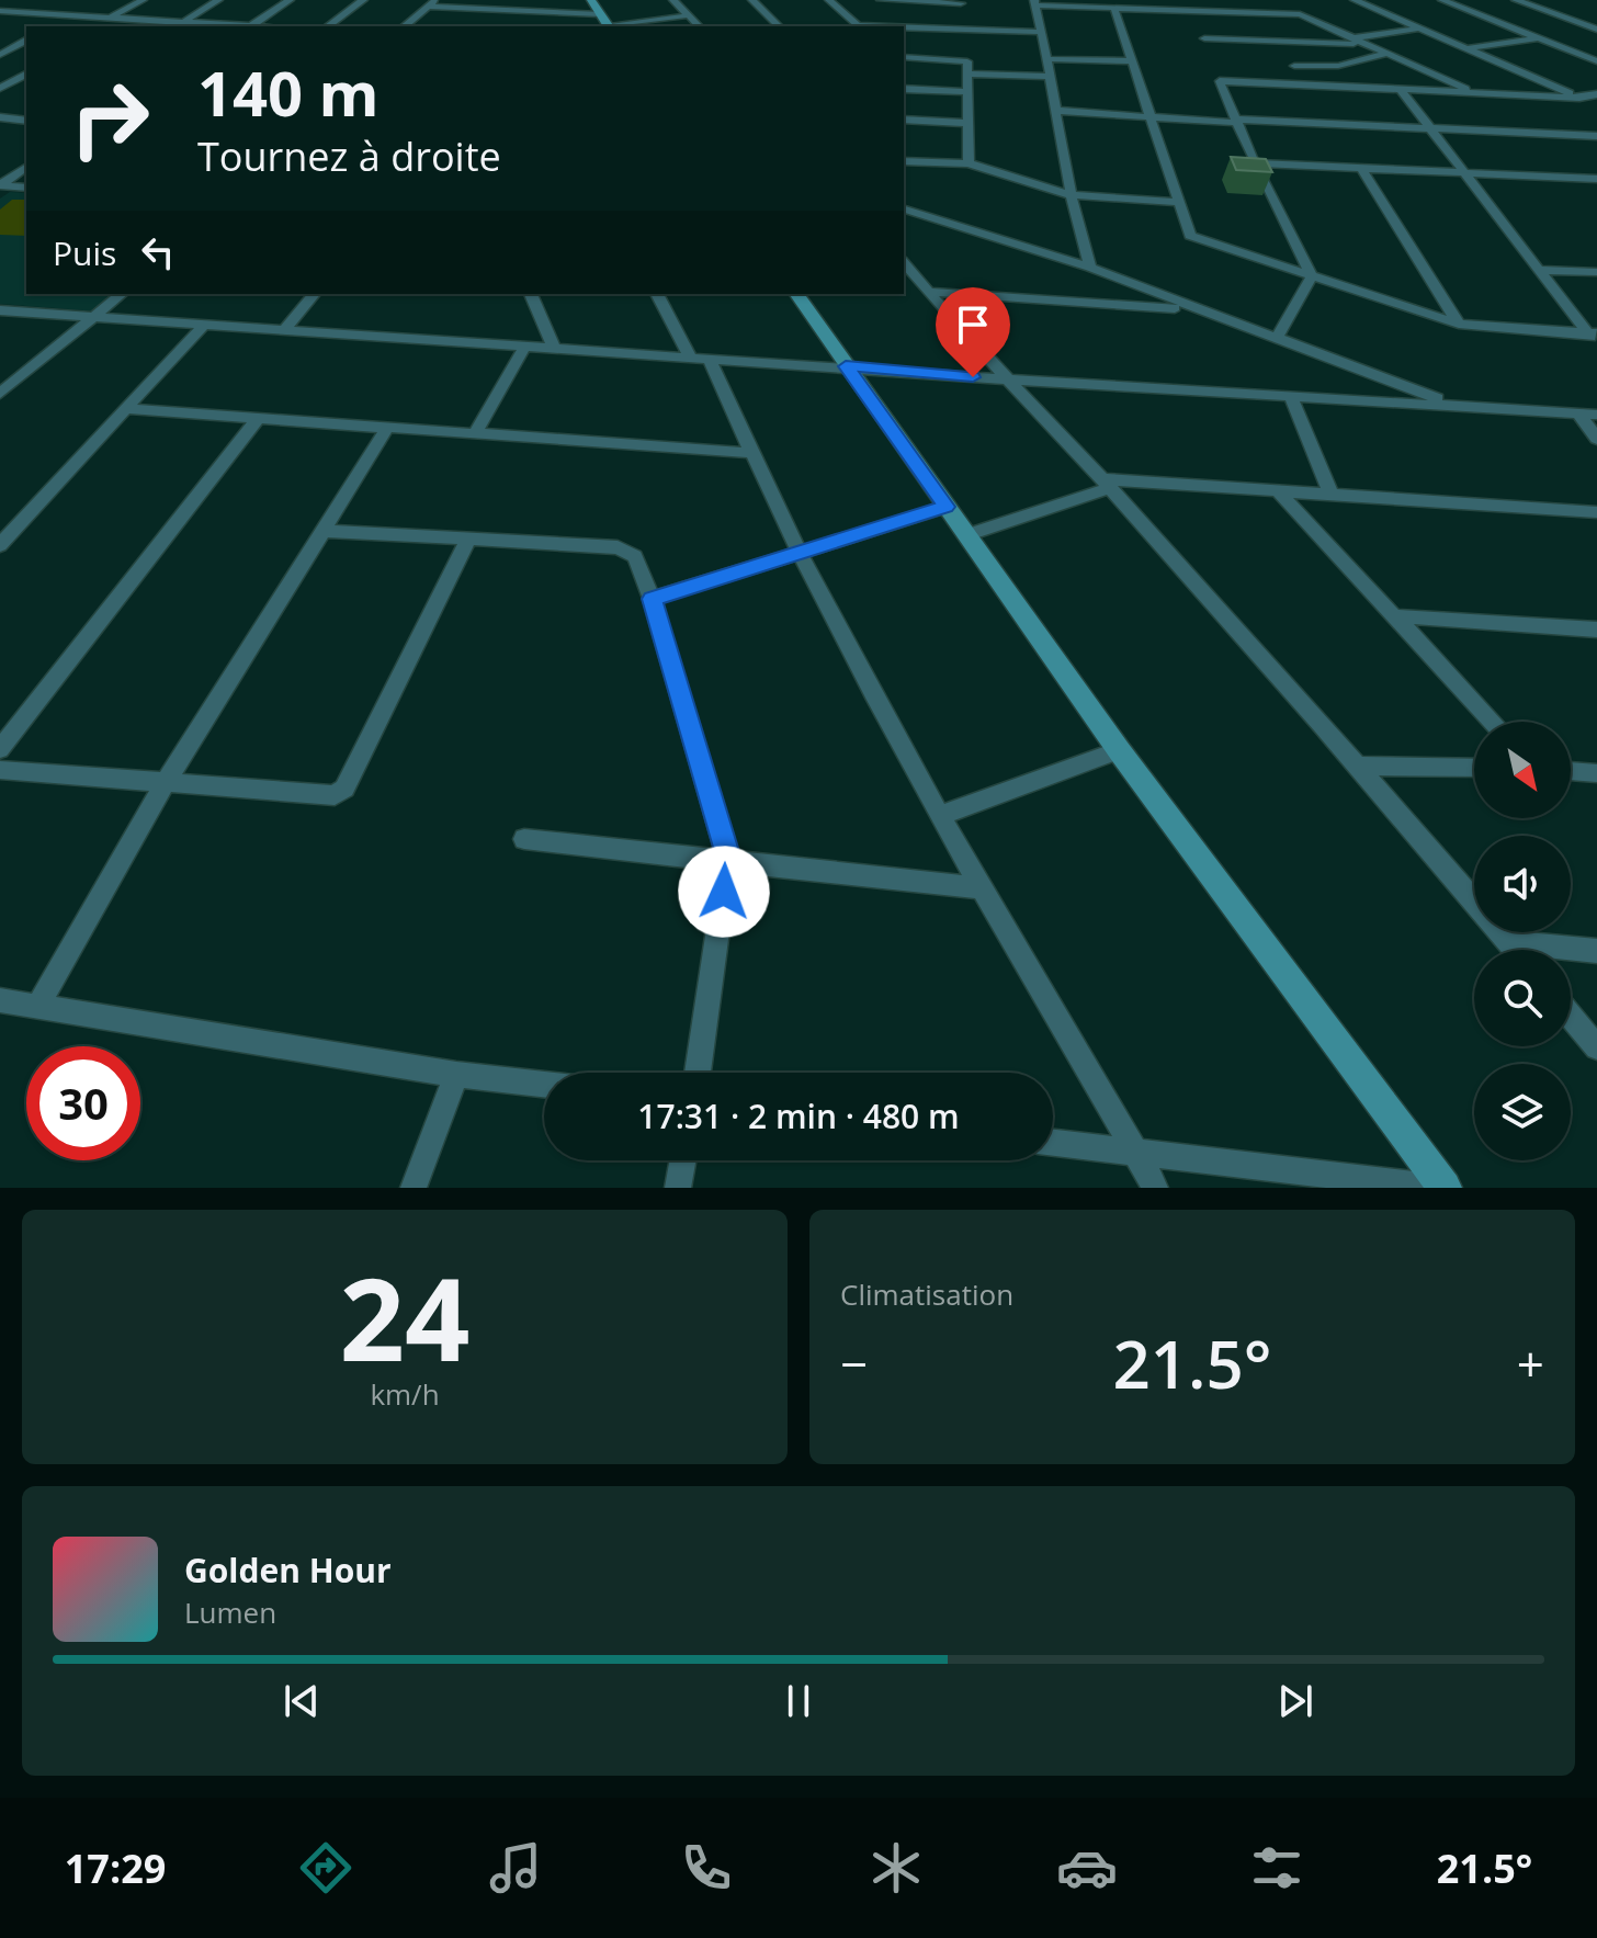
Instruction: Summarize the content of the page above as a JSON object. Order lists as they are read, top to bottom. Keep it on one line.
{"north":"bottom right","page":{"turn":["140 m","Tournez à droite"],"then":"Puis","limit":"30","trip":"17:31 · 2 min · 480 m","tile":[["24","km/h"],"Climatisation"],"heat":["−","21.5°","+"],"song":["Golden Hour","Lumen"],"tabs":["17:29","21.5°"]}}
